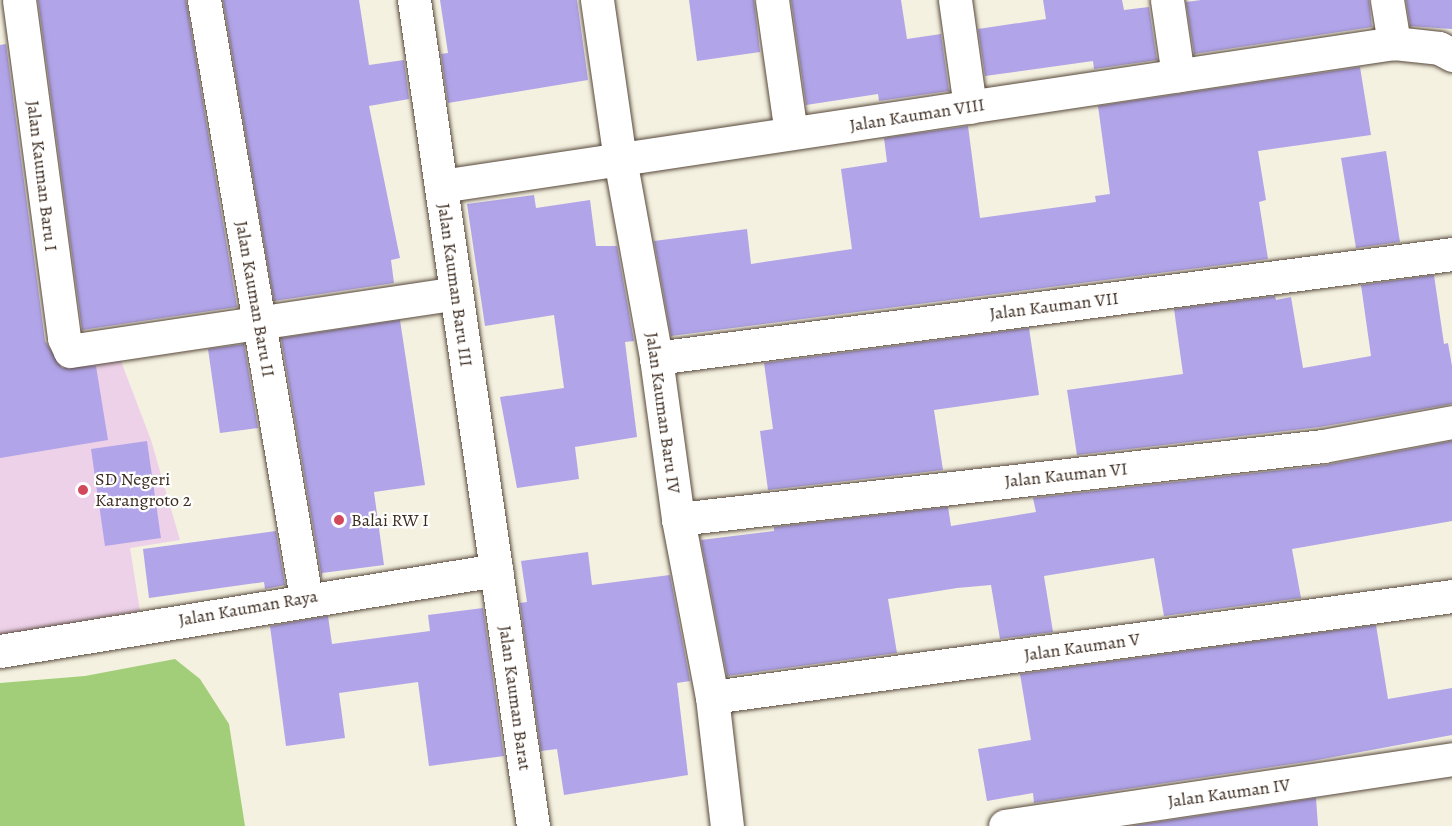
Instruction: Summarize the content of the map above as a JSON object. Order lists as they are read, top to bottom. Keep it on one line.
{"streets":{"street":["Jalan Kauman VIII","Jalan Kauman Baru I","Jalan Kauman Baru III","Jalan Kauman Baru II","Jalan Kauman VII","Jalan Kauman Baru IV","Jalan Kauman VI","Jalan Kauman Raya","Jalan Kauman V","Jalan Kauman Barat","Jalan Kauman IV"]},"crossings":[["Jalan Kauman VIII","Jalan Kauman Baru III"],["Jalan Kauman VIII","Jalan Kauman Baru IV"],["Jalan Kauman Baru I","Jalan Kauman Baru II"],["Jalan Kauman Baru III","Jalan Kauman Raya"],["Jalan Kauman Baru III","Jalan Kauman Barat"],["Jalan Kauman Baru II","Jalan Kauman Raya"],["Jalan Kauman VII","Jalan Kauman Baru IV"],["Jalan Kauman Baru IV","Jalan Kauman VI"],["Jalan Kauman Baru IV","Jalan Kauman V"],["Jalan Kauman Raya","Jalan Kauman Barat"]],"places":["SD Negeri Karangroto 2","Balai RW I"]}
